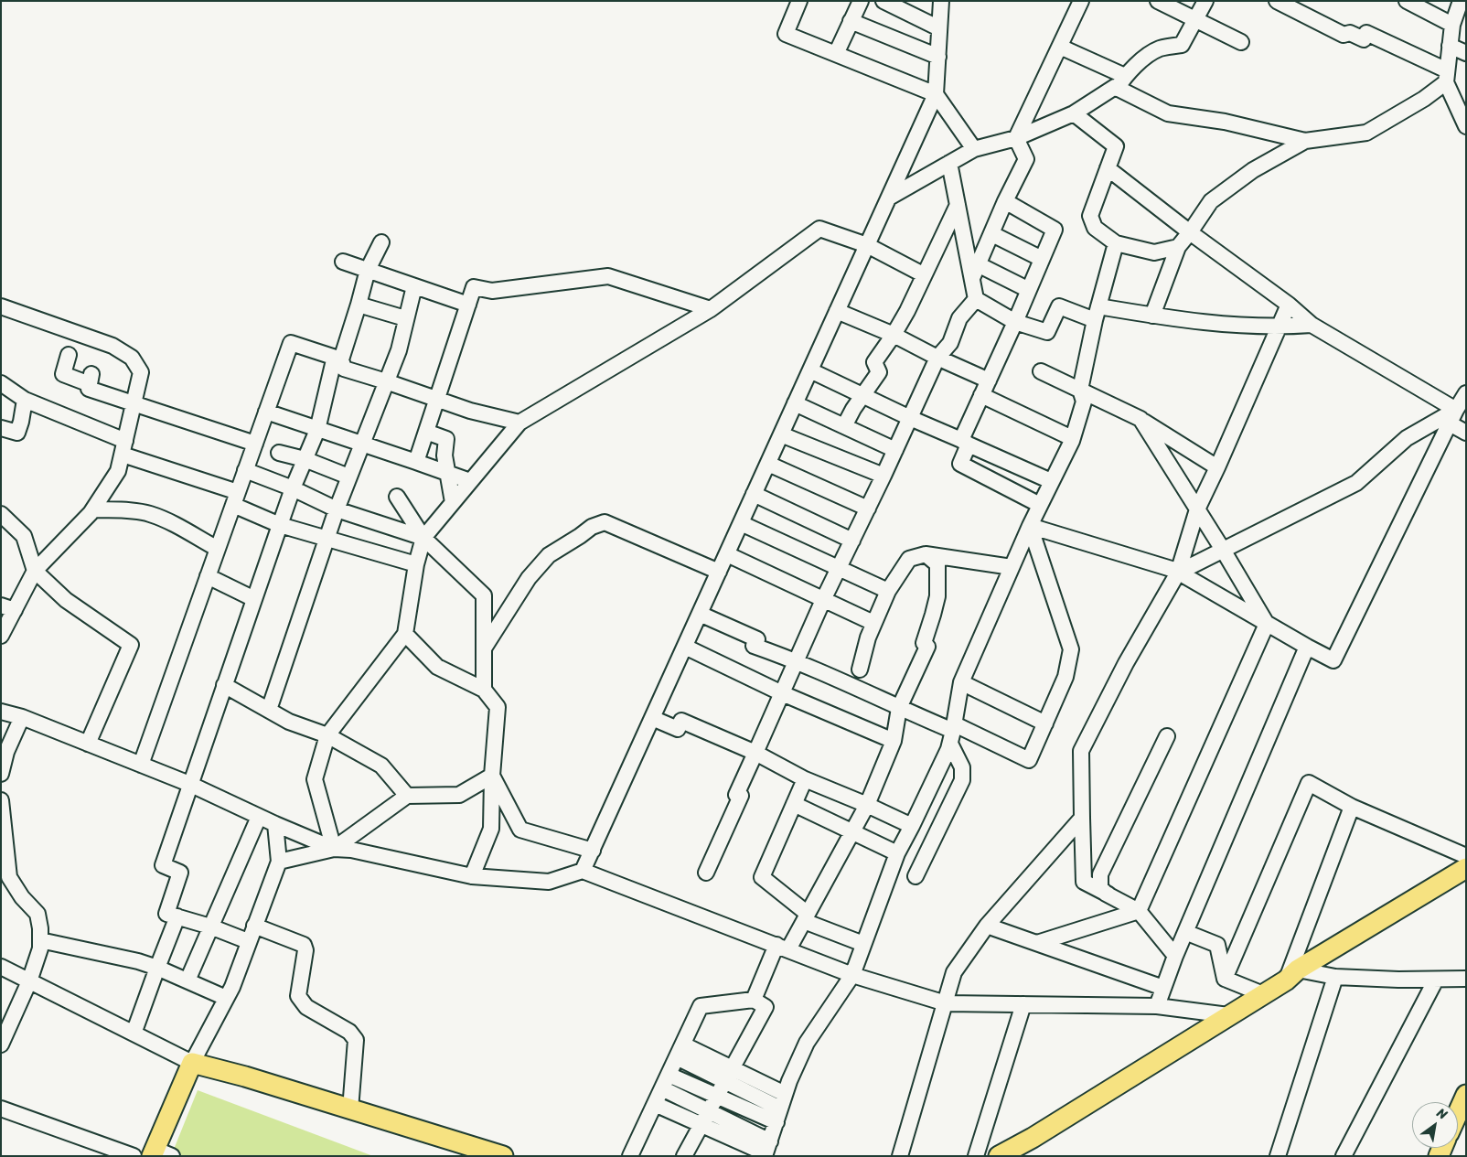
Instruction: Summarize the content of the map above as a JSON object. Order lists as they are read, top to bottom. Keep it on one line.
{"north":"top right"}
